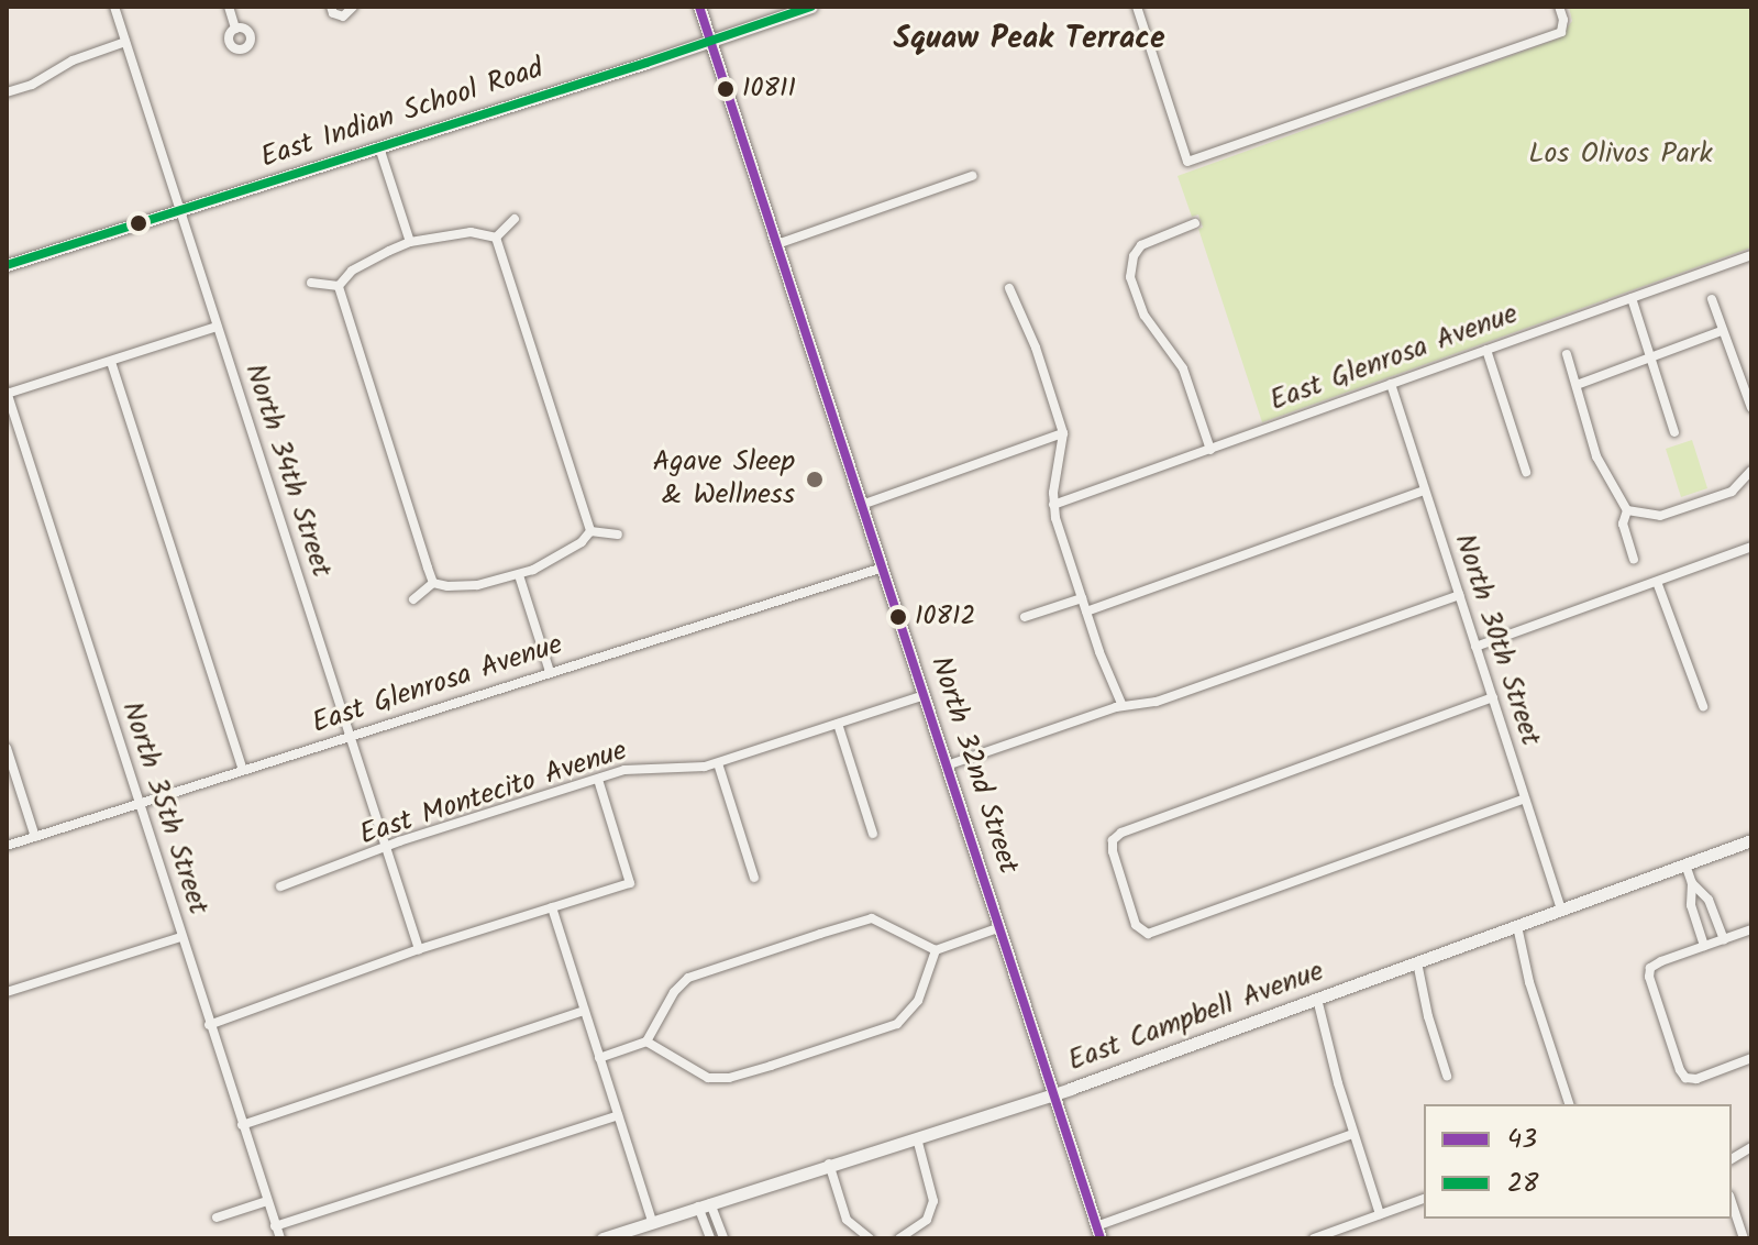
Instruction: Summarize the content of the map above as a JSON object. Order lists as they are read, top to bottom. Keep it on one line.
{"streets":{"main road":["East Indian School Road","North 32nd Street","East Campbell Avenue"],"street":["East Glenrosa Avenue","North 34th Street","North 30th Street","East Montecito Avenue","North 35th Street"]},"crossings":[["East Indian School Road","North 34th Street"],["East Indian School Road","North 32nd Street"],["East Glenrosa Avenue","North 34th Street"],["East Glenrosa Avenue","North 30th Street"],["East Glenrosa Avenue","North 32nd Street"],["East Glenrosa Avenue","North 35th Street"],["North 34th Street","East Montecito Avenue"],["North 30th Street","East Campbell Avenue"],["North 32nd Street","East Montecito Avenue"],["North 32nd Street","East Campbell Avenue"]],"districts":["Squaw Peak Terrace"],"parks":["Los Olivos Park"],"places":["10811","Agave Sleep & Wellness","10812"],"lines":["transit line 43","transit line 28"],"legend":["43","28"]}
